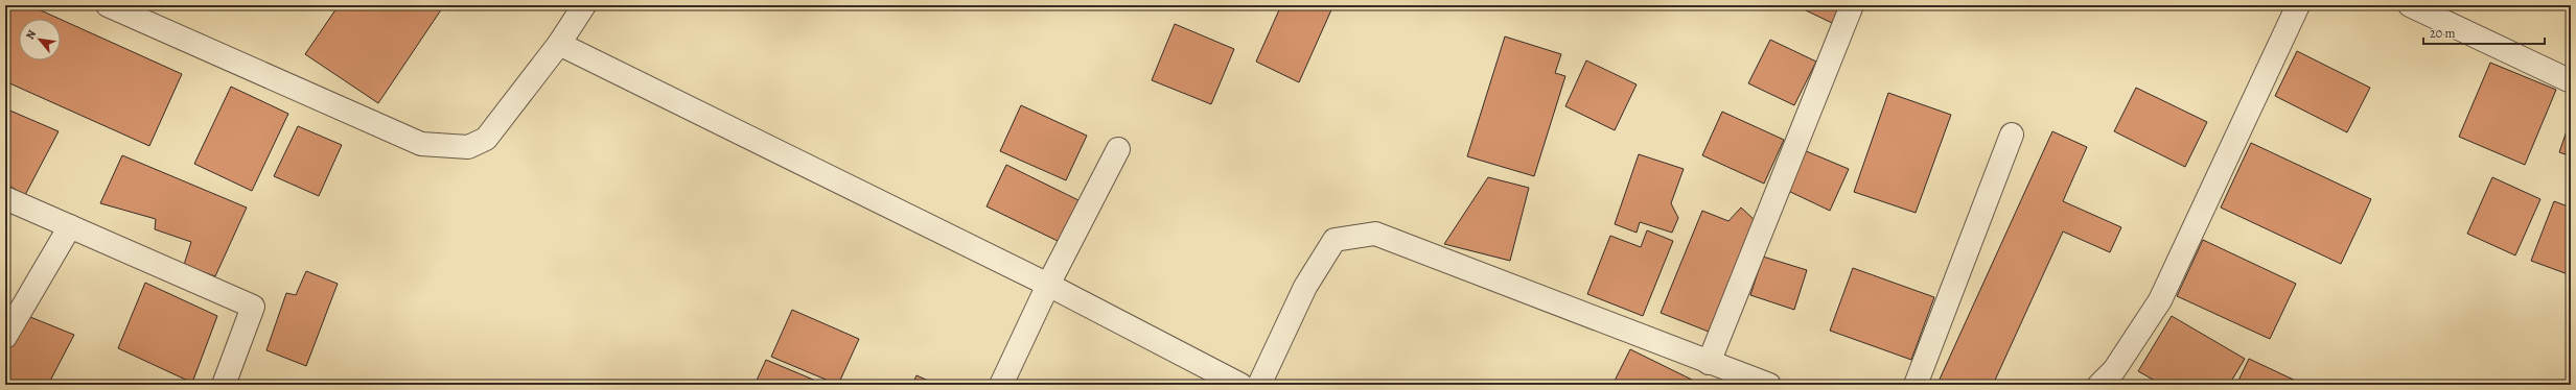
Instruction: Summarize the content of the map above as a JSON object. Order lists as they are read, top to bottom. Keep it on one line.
{"scale_bar":"20 m","north":"top left"}
